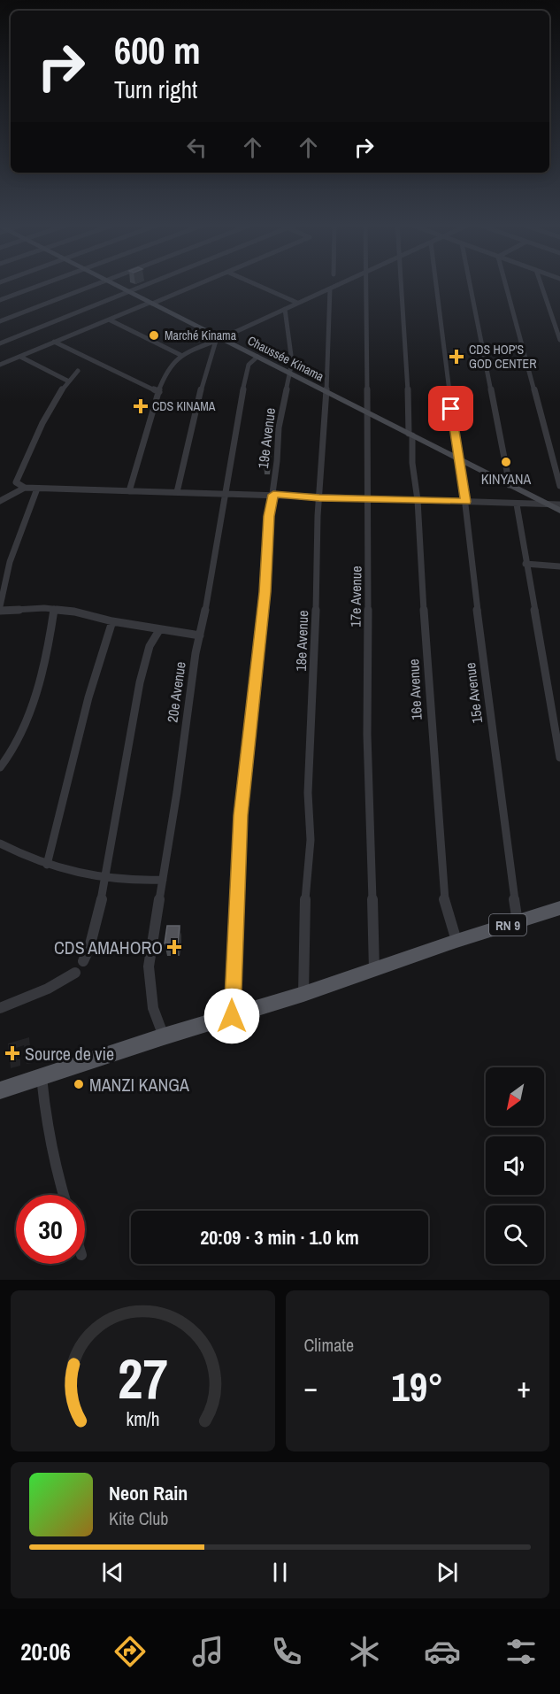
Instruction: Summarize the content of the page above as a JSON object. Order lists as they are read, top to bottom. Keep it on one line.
{"streets":{"main road":["RN 9"],"street":["Chaussée Kinama","19e Avenue","17e Avenue","18e Avenue","16e Avenue","20e Avenue","15e Avenue"]},"crossings":[["Chaussée Kinama","19e Avenue"],["Chaussée Kinama","17e Avenue"],["Chaussée Kinama","18e Avenue"],["Chaussée Kinama","16e Avenue"],["Chaussée Kinama","20e Avenue"],["Chaussée Kinama","15e Avenue"],["19e Avenue","RN 9"],["17e Avenue","RN 9"],["18e Avenue","RN 9"],["16e Avenue","RN 9"],["20e Avenue","RN 9"],["15e Avenue","RN 9"]],"places":{"other":["Marché Kinama","KINYANA","MANZI KANGA"],"health":["CDS HOP'S GOD CENTER","CDS KINAMA","CDS AMAHORO","Source de vie"]},"north":"bottom left","page":{"turn":["600 m","Turn right"],"limit":"30","trip":"20:09 · 3 min · 1.0 km","tile":"Climate","heat":["−","19°","+"],"song":["Neon Rain","Kite Club"],"tabs":"20:06","gauge":["27","km/h"]}}
